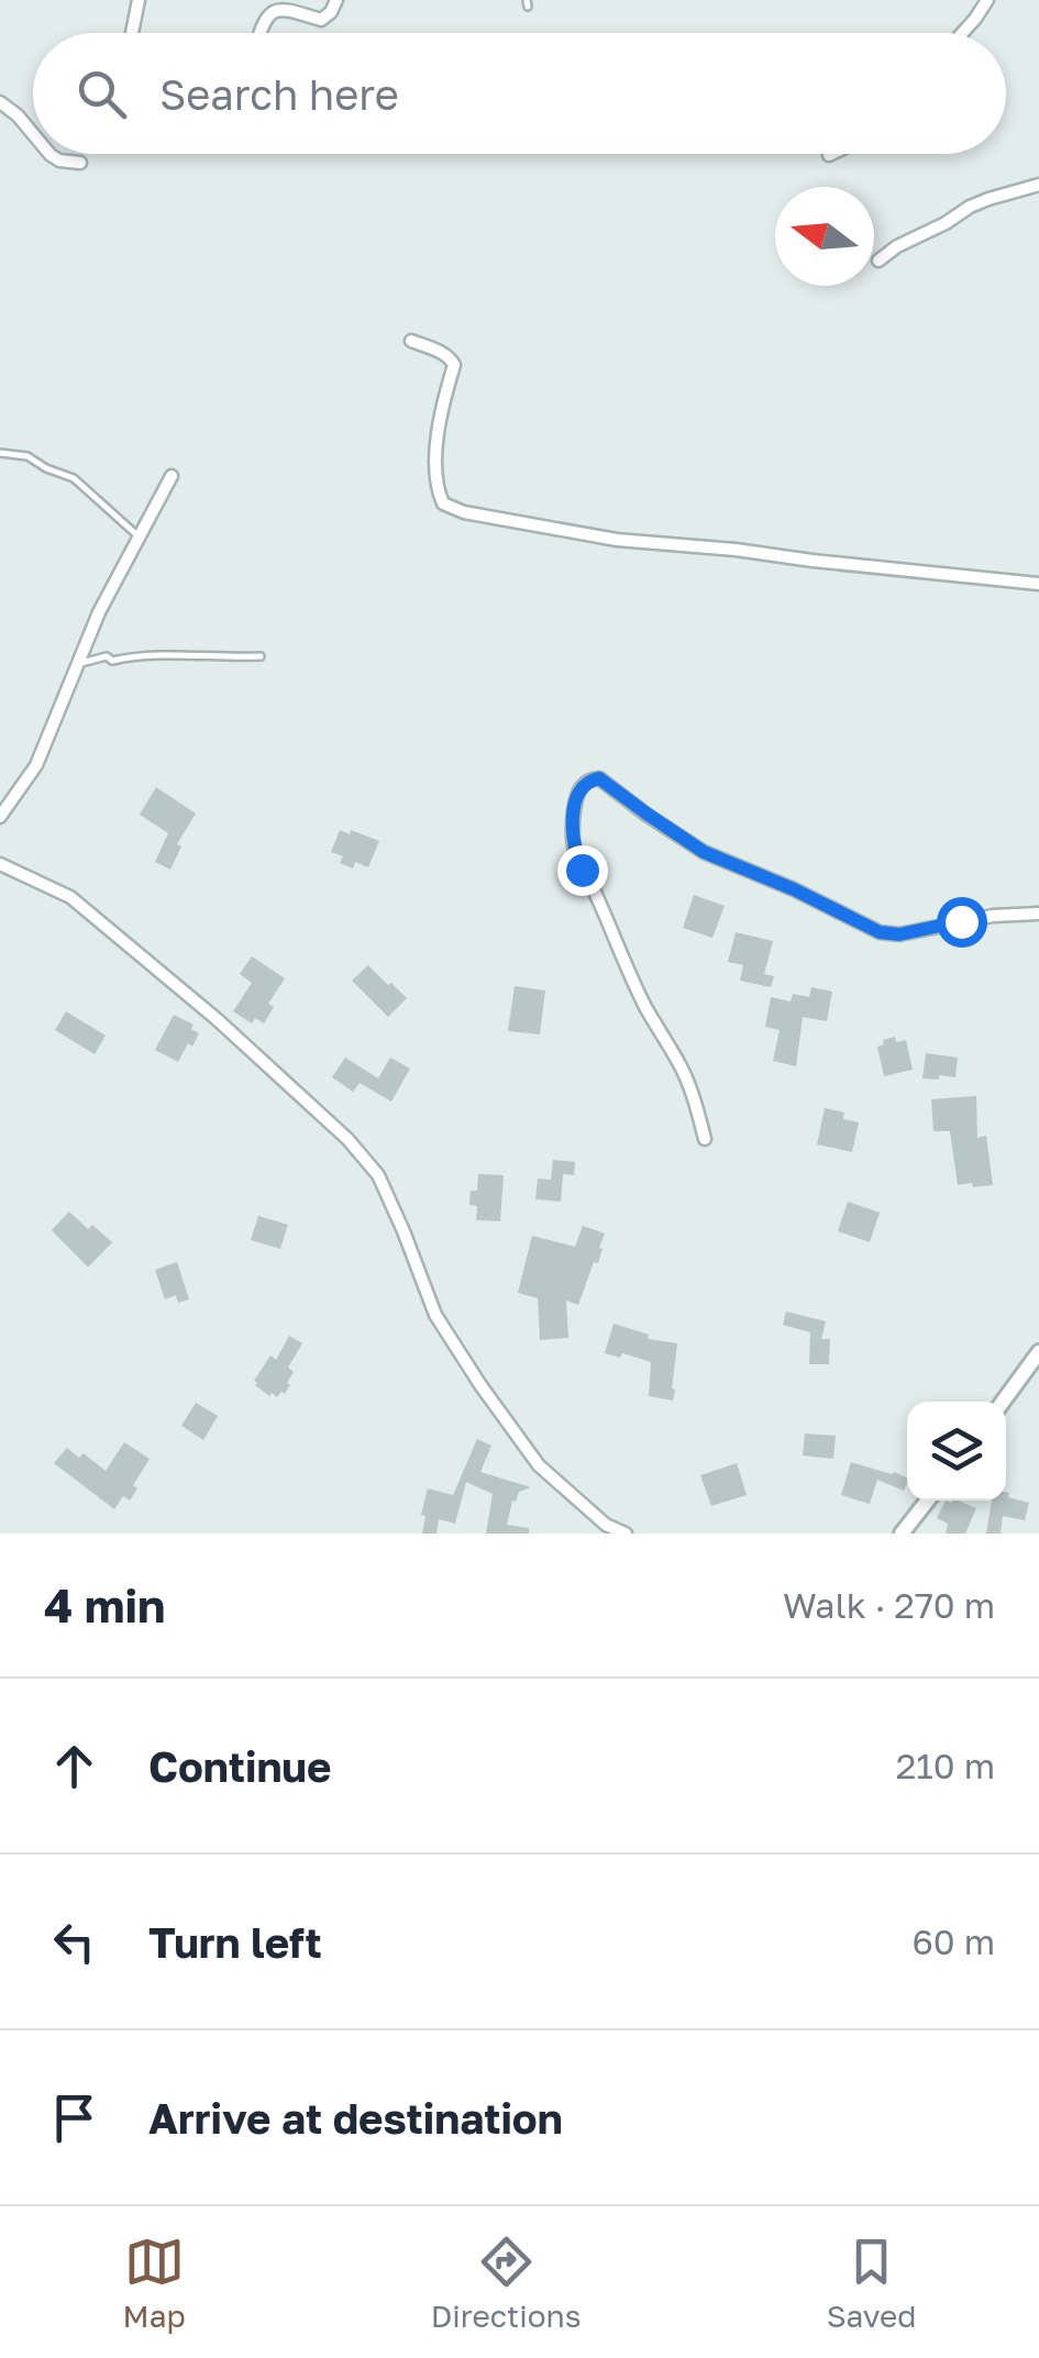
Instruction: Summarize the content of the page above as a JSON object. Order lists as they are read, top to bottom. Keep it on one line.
{"north":"left","page":{"search":"Search here","heading":["4 min","Walk · 270 m"],"list":[["Continue","210 m"],["Turn left","60 m"],"Arrive at destination"],"nav":["Map","Directions","Saved"]}}
